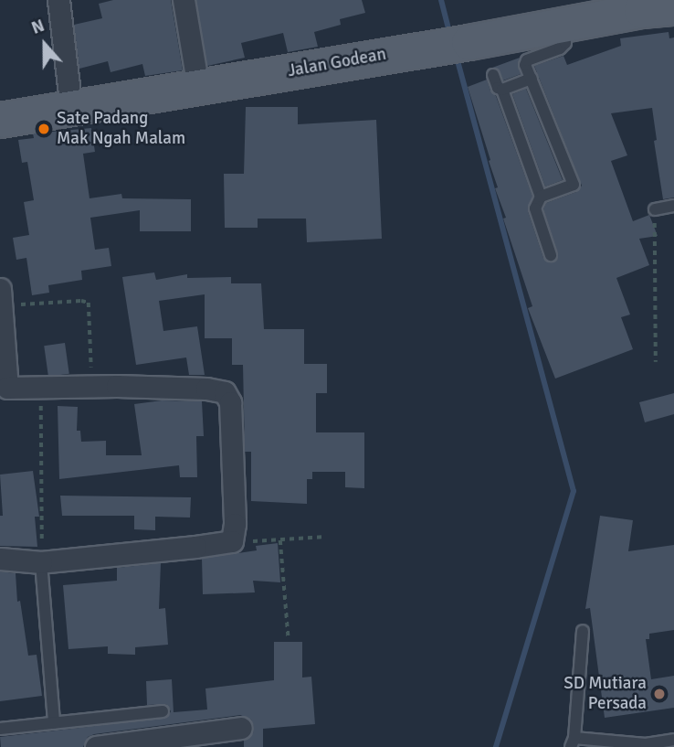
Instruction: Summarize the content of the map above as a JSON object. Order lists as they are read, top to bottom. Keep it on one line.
{"streets":{"main road":["Jalan Godean"]},"places":["Sate Padang Mak Ngah Malam","SD Mutiara Persada"],"north":"top"}
